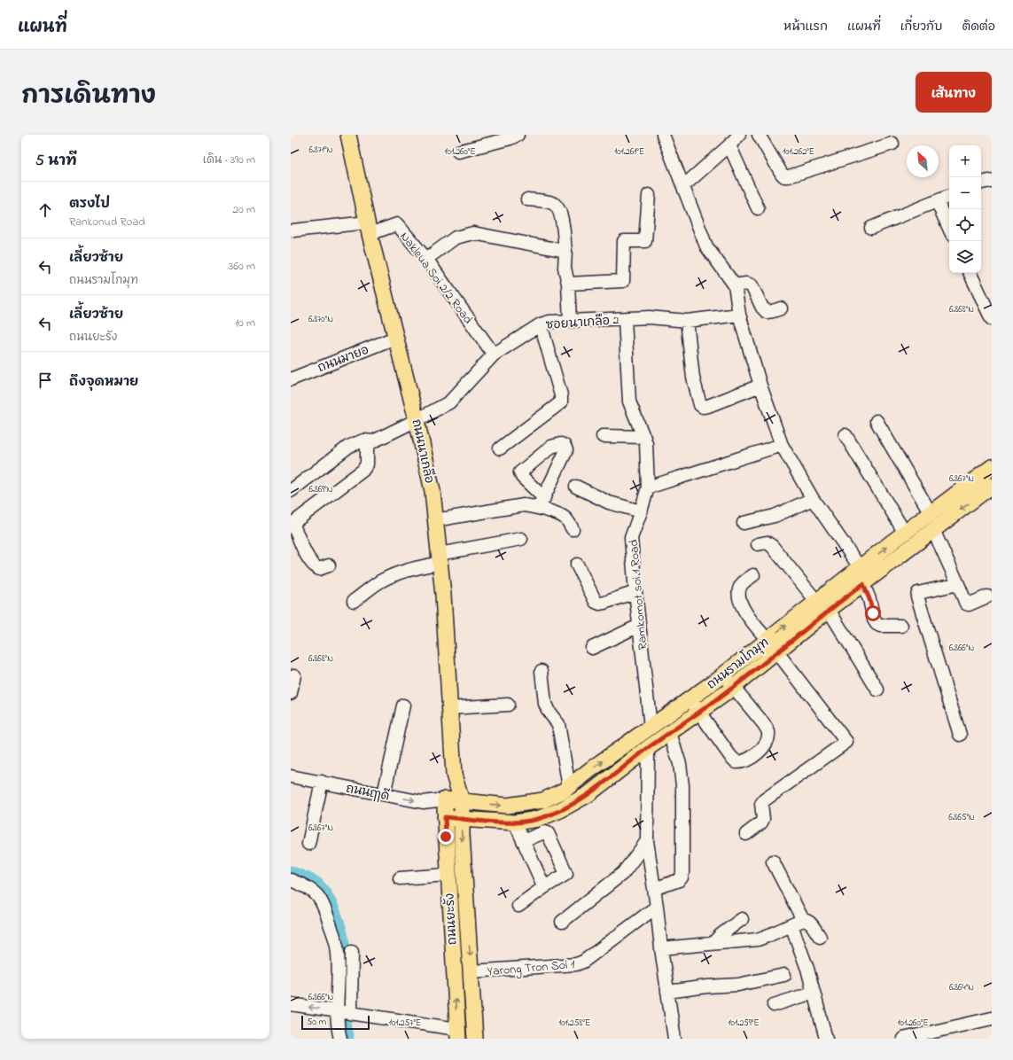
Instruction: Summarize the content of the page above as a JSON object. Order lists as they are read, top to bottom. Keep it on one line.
{"streets":{"main road":["ถนนนาเกลือ","ถนนรามโกมุท","ถนนยะรัง"],"street":["Nakleua Soi 2/2 Road","ซอยนาเกลือ 2","ถนนมายอ","Ramkomot soi 1 Road","ถนนฤๅดี","Yarong Tron Soi 1"]},"crossings":[["Nakleua Soi 2/2 Road","ซอยนาเกลือ 2"],["Nakleua Soi 2/2 Road","ถนนนาเกลือ"],["ซอยนาเกลือ 2","ถนนนาเกลือ"],["ซอยนาเกลือ 2","Ramkomot soi 1 Road"],["ถนนมายอ","ถนนนาเกลือ"],["ถนนนาเกลือ","ถนนรามโกมุท"],["ถนนนาเกลือ","ถนนฤๅดี"],["ถนนนาเกลือ","ถนนยะรัง"],["Ramkomot soi 1 Road","ถนนรามโกมุท"],["ถนนรามโกมุท","ถนนฤๅดี"],["ถนนรามโกมุท","ถนนยะรัง"],["ถนนฤๅดี","ถนนยะรัง"],["ถนนยะรัง","Yarong Tron Soi 1"]],"scale_bar":"50 m","north":"top left","page":{"header":"แผนที่","nav":["หน้าแรก","แผนที่","เกี่ยวกับ","ติดต่อ"],"title":"การเดินทาง","buttons":"เส้นทาง","heading":["5 นาที","เดิน · 390 m"],"map_buttons":["+","−"],"list":[["ตรงไป","Rankonud Road","20 m"],["เลี้ยวซ้าย","ถนนรามโกมุท","360 m"],["เลี้ยวซ้าย","ถนนยะรัง","10 m"],"ถึงจุดหมาย"],"scale":"50 m"},"coordinates":["6.871°N","101.260°E","101.261°E","101.262°E","6.868°N","6.870°N","6.867°N","6.869°N","6.866°N","6.865°N","6.864°N","101.257°E","101.258°E","101.259°E"]}
